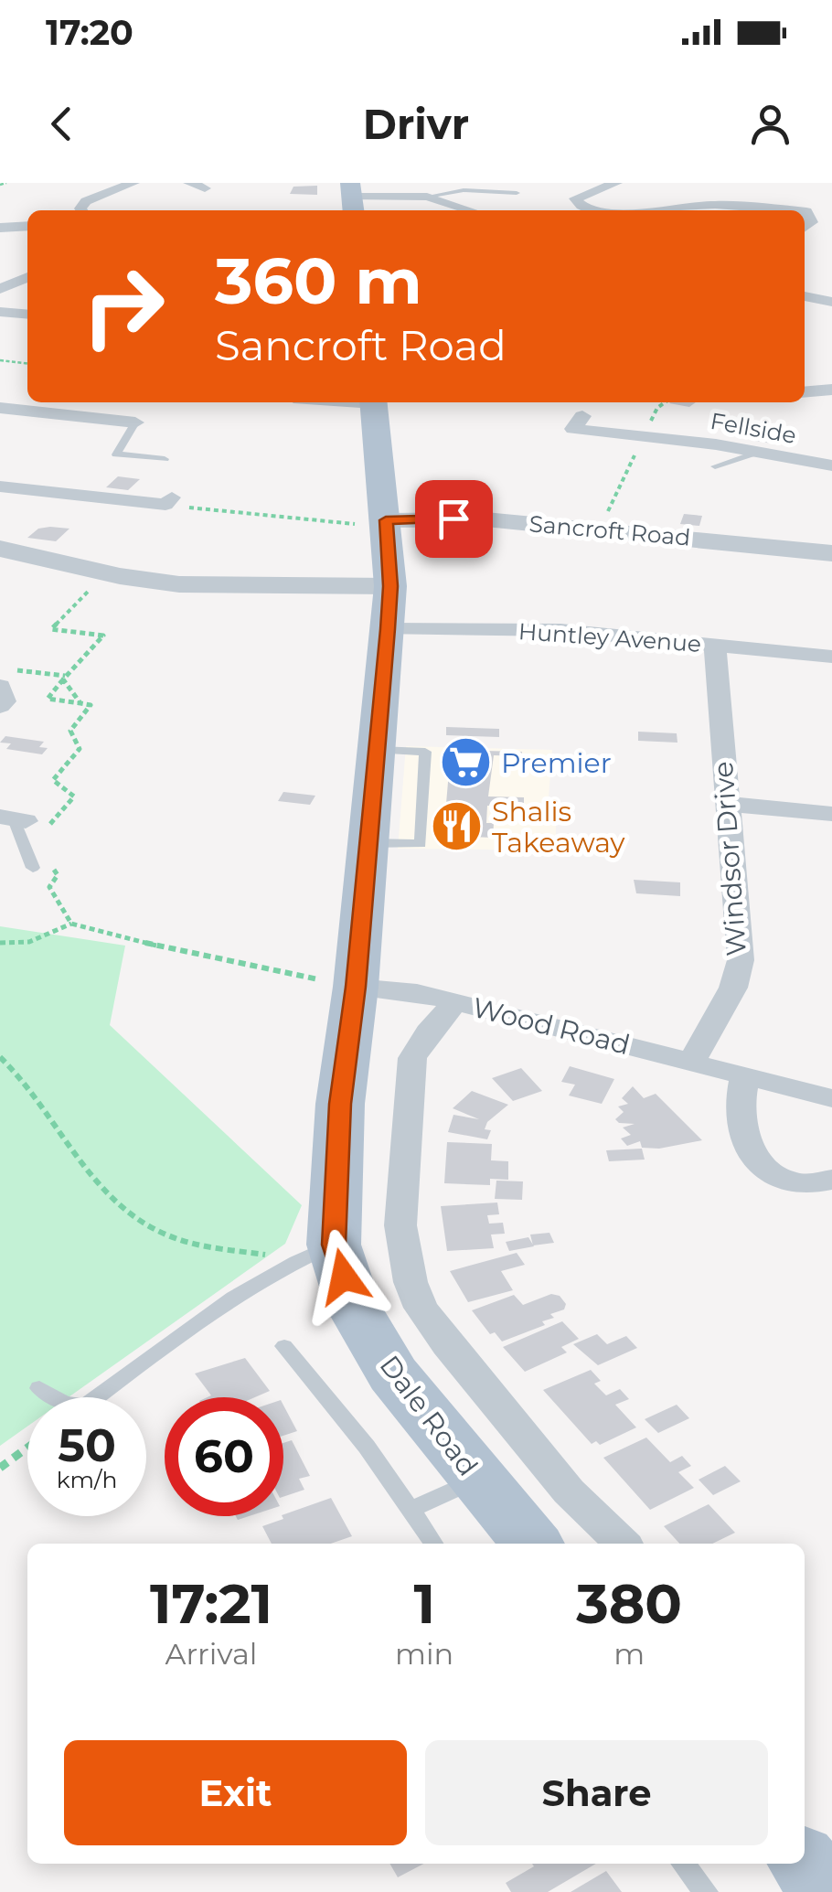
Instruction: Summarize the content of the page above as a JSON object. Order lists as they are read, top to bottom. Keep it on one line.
{"streets":{"main road":["Dale Road"],"street":["Fellside","Sancroft Road","Huntley Avenue","Windsor Drive","Wood Road"]},"crossings":[["Sancroft Road","Dale Road"],["Huntley Avenue","Windsor Drive"],["Huntley Avenue","Dale Road"],["Windsor Drive","Wood Road"],["Wood Road","Dale Road"]],"places":{"supermarket":["Premier"],"restaurant":["Shalis Takeaway"]},"page":{"status":"17:20","header":"Drivr","turn":["360 m","Sancroft Road"],"speed":"50 km/h","limit":"60","eta":["17:21","Arrival","1","min","380","m"],"buttons":["Exit","Share"]}}
